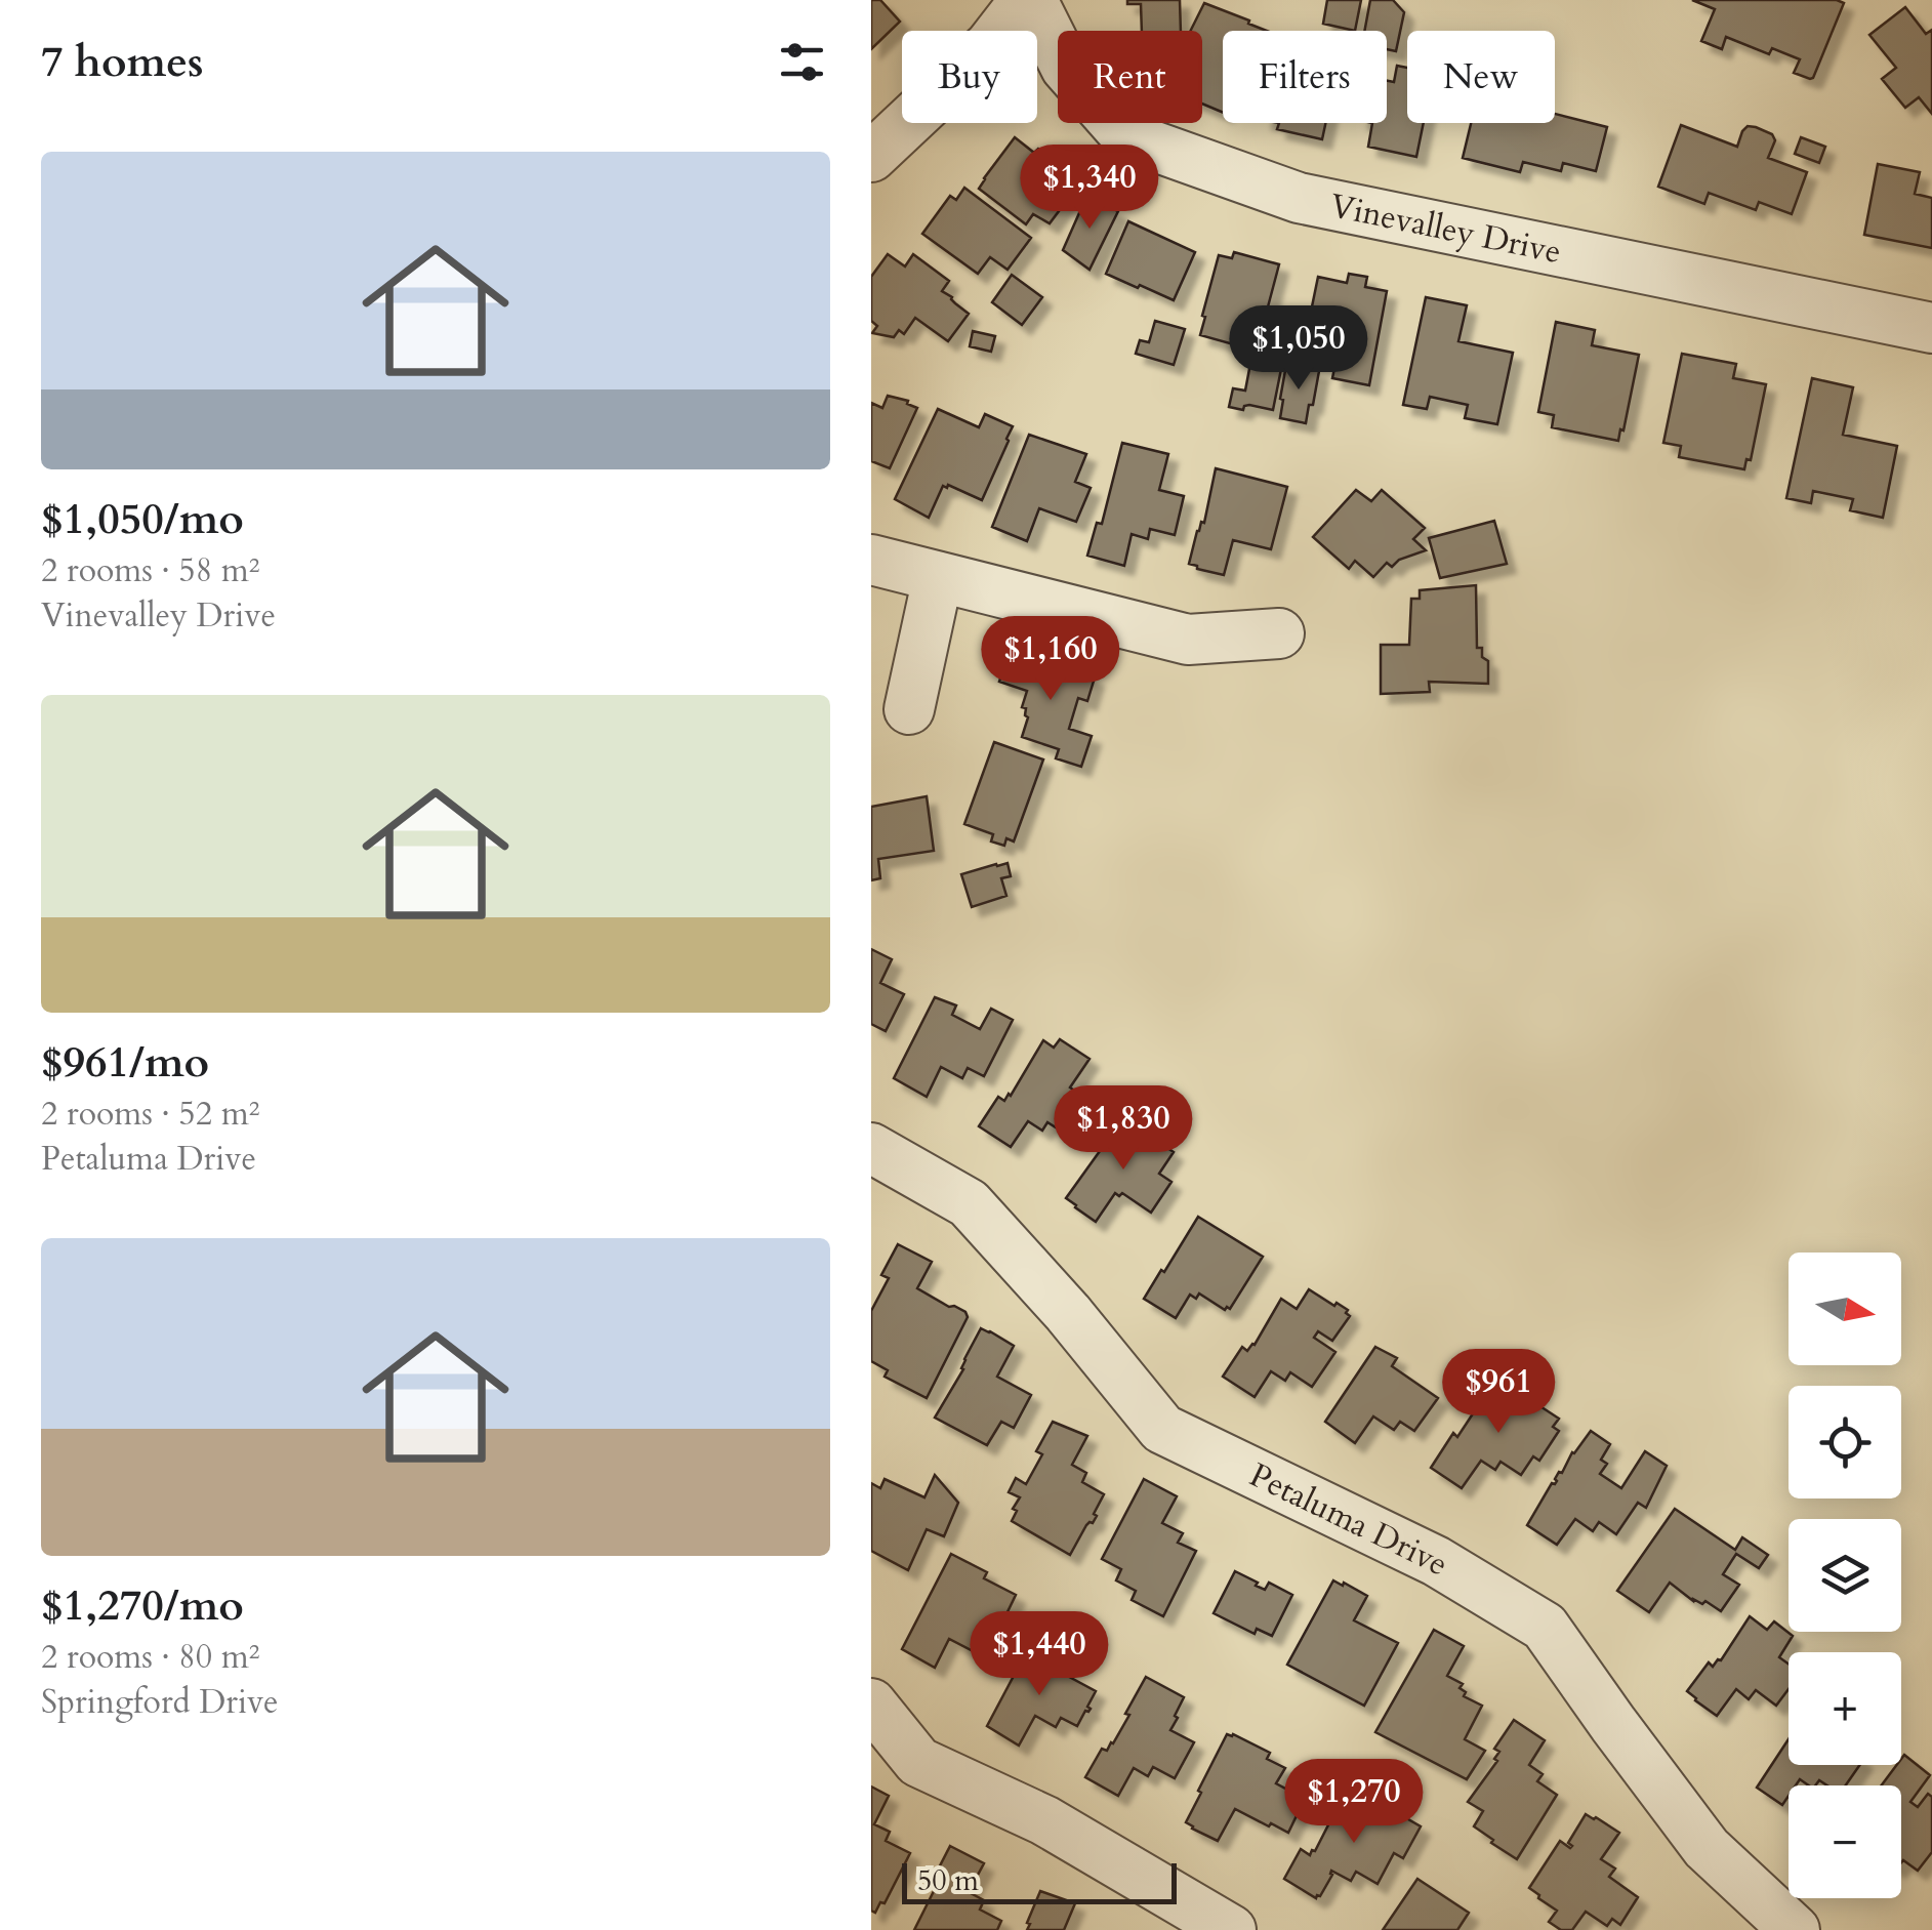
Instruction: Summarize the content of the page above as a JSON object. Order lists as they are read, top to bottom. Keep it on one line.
{"streets":{"street":["Vinevalley Drive","Petaluma Drive"]},"scale_bar":"50 m","north":"right","page":{"heading":"7 homes","chip":["Buy","Rent","Filters","New"],"list":[{"name":"$1,050/mo","note":"2 rooms · 58 m² · Vinevalley Drive"},{"name":"$961/mo","note":"2 rooms · 52 m² · Petaluma Drive"},{"name":"$1,270/mo","note":"2 rooms · 80 m² · Springford Drive"}],"price":["$1,340","$1,050","$1,160","$1,830","$961","$1,440","$1,270"],"map_buttons":["+","−"],"scale":"50 m"}}
